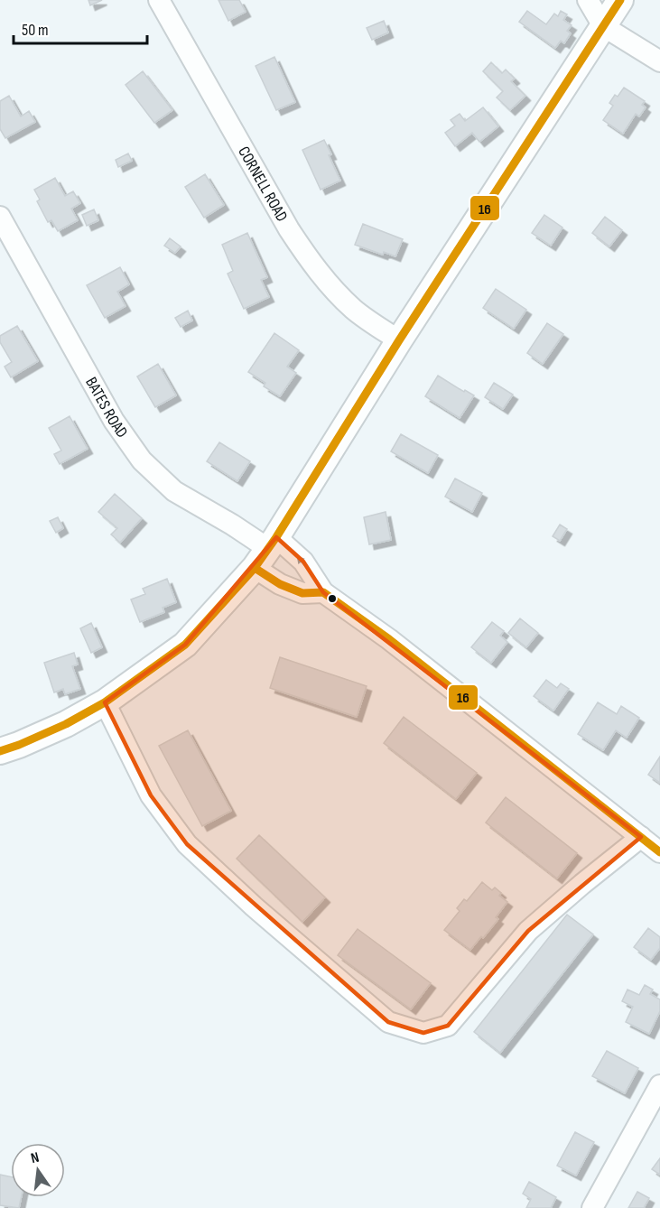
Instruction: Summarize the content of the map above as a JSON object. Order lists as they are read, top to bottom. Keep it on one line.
{"streets":{"street":["CORNELL ROAD","BATES ROAD"]},"lines":["transit line 16"],"scale_bar":"50 m","north":"top"}
